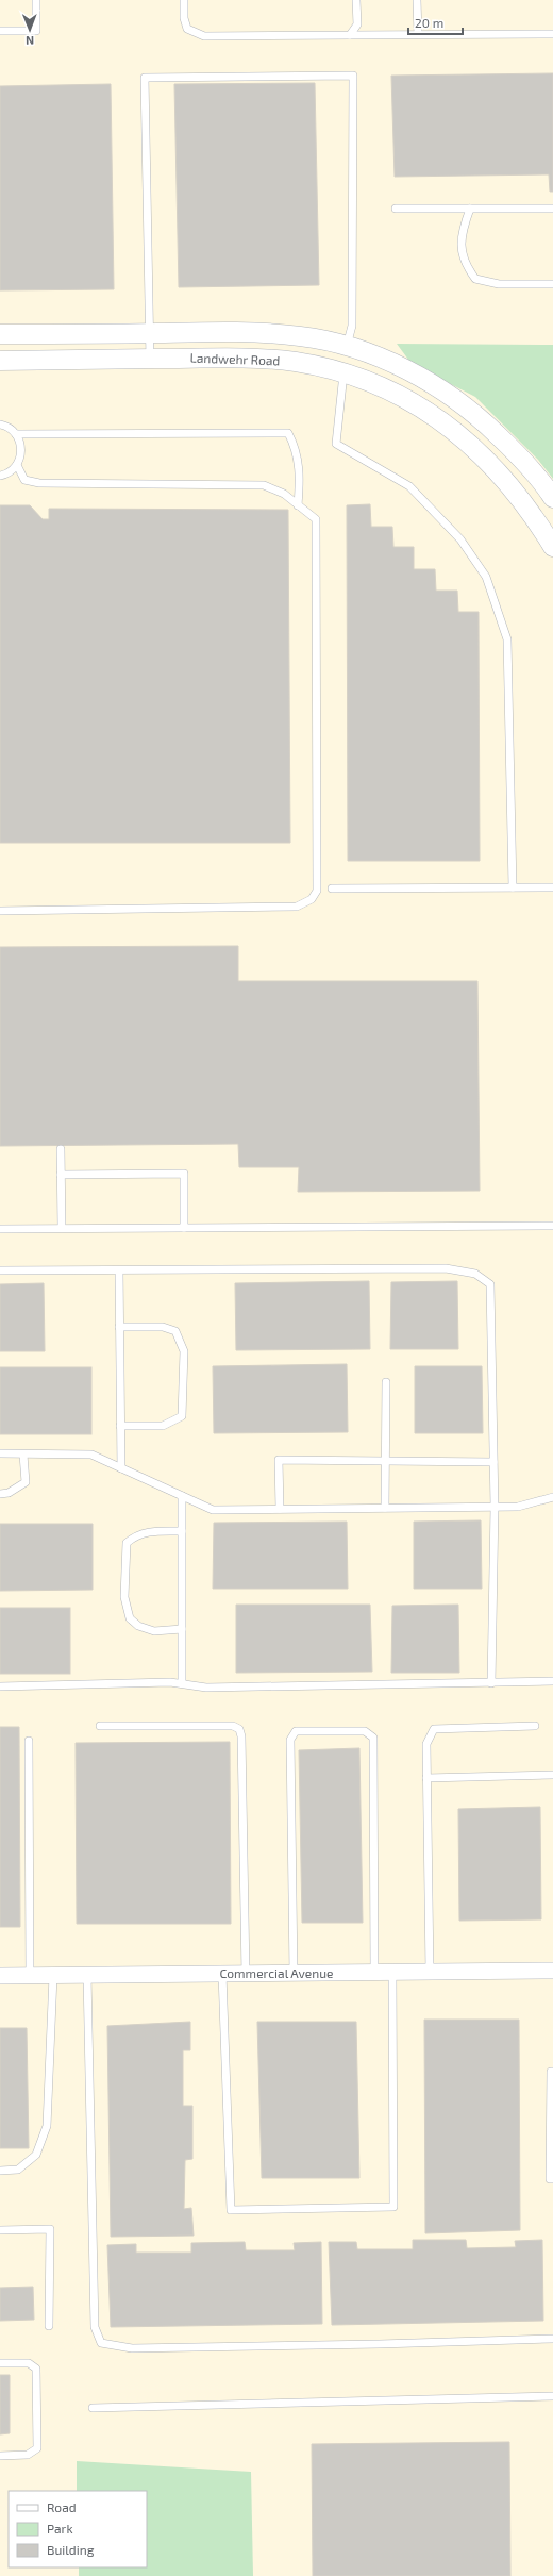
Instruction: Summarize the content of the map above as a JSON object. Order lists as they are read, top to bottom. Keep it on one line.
{"streets":{"street":["Landwehr Road","Commercial Avenue"]},"legend":["Road","Park","Building"],"scale_bar":"20 m","north":"bottom"}
